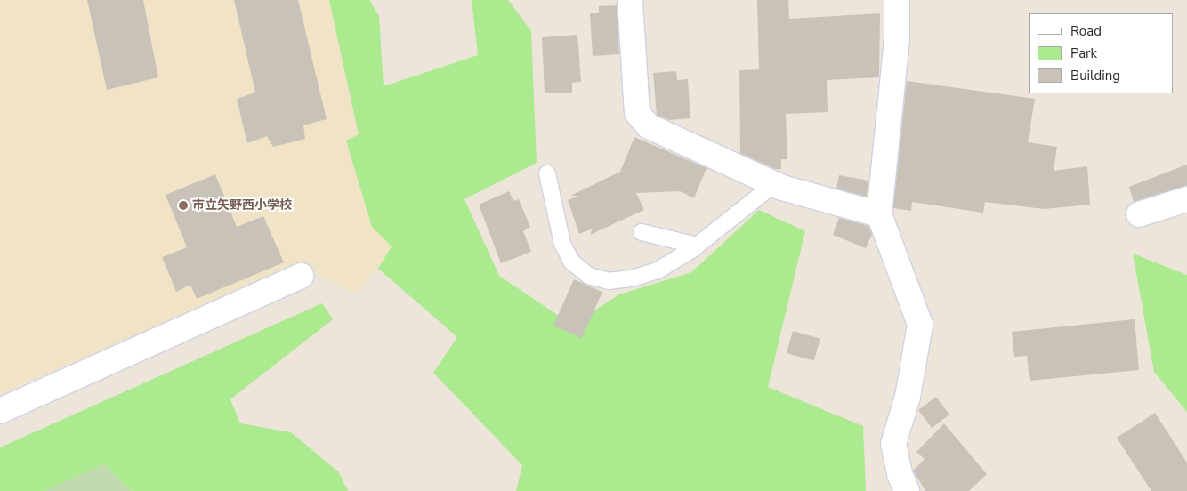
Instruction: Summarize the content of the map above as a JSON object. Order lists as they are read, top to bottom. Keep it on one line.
{"places":["市立矢野西小学校"],"legend":["Road","Park","Building"]}
